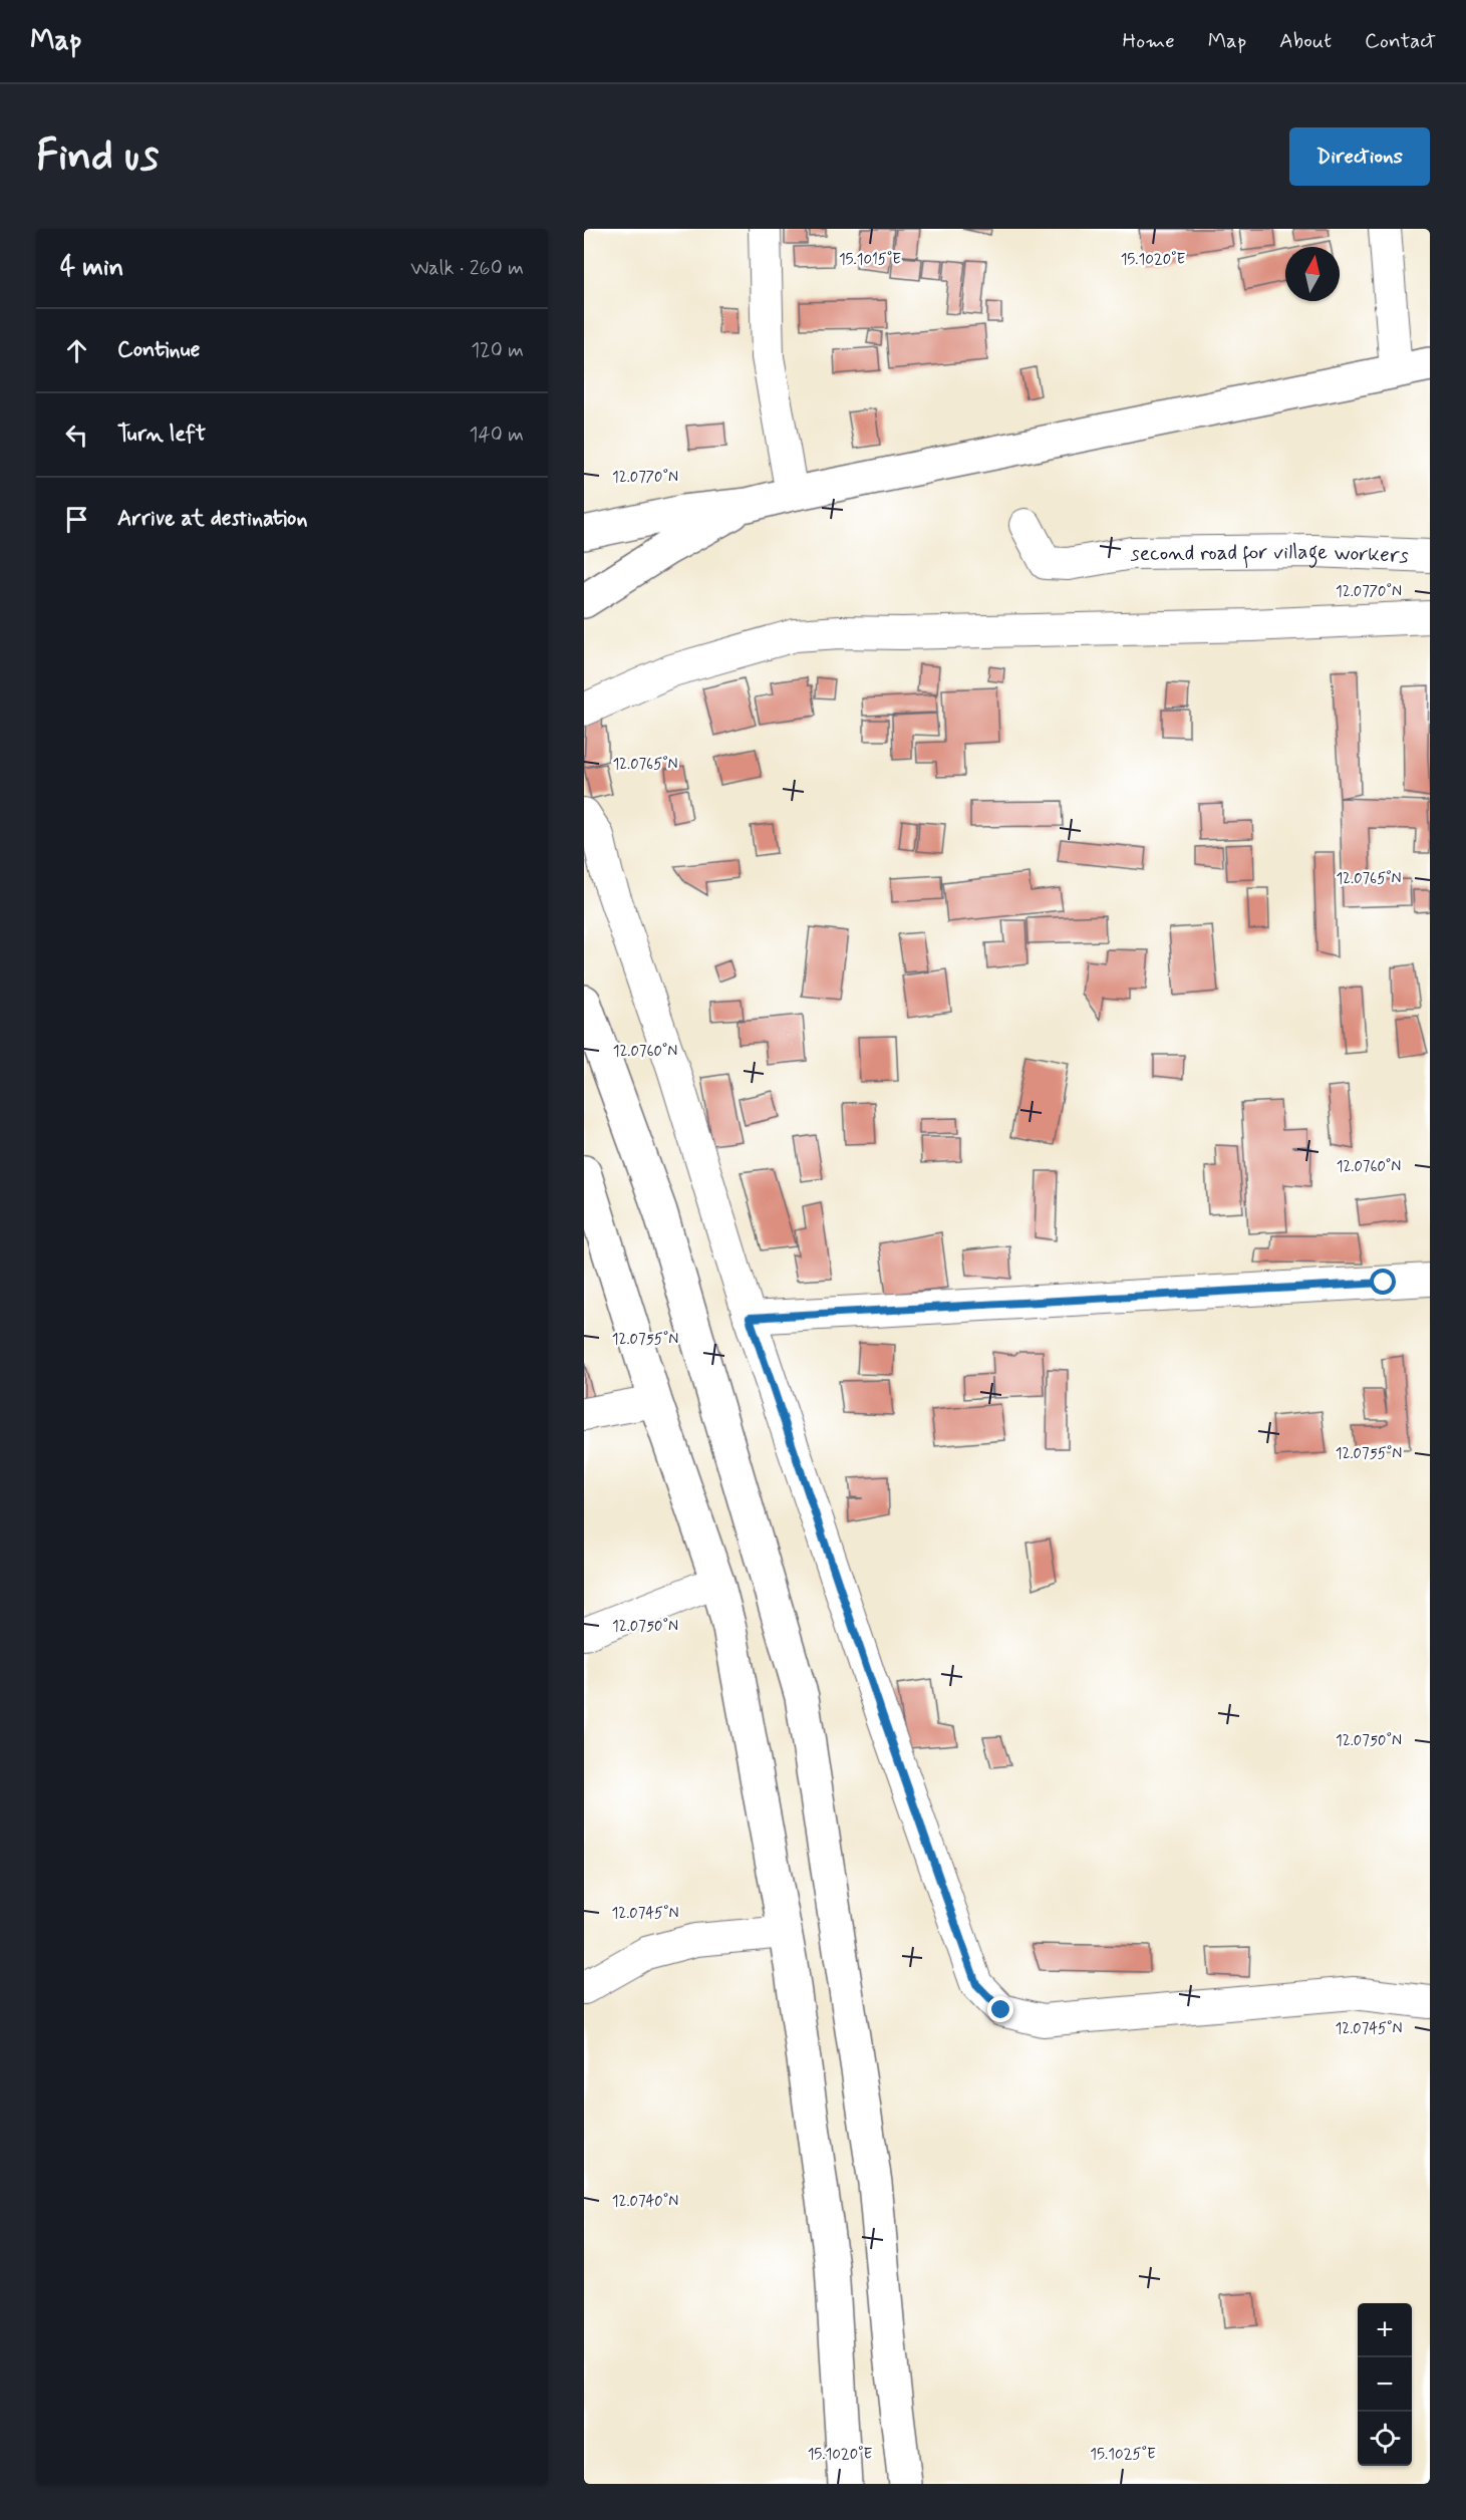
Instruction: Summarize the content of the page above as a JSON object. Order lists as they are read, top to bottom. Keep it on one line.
{"streets":{"street":["second road for village workers"]},"north":"top","page":{"header":"Map","nav":["Home","Map","About","Contact"],"buttons":"Directions","title":"Find us","heading":["4 min","Walk · 260 m"],"list":[["Continue","120 m"],["Turn left","140 m"],"Arrive at destination"],"map_buttons":["+","−"]},"coordinates":["15.1015°E","15.1020°E","12.0770°N","12.0765°N","12.0760°N","12.0755°N","12.0750°N","12.0745°N","12.0740°N","15.1025°E"]}
